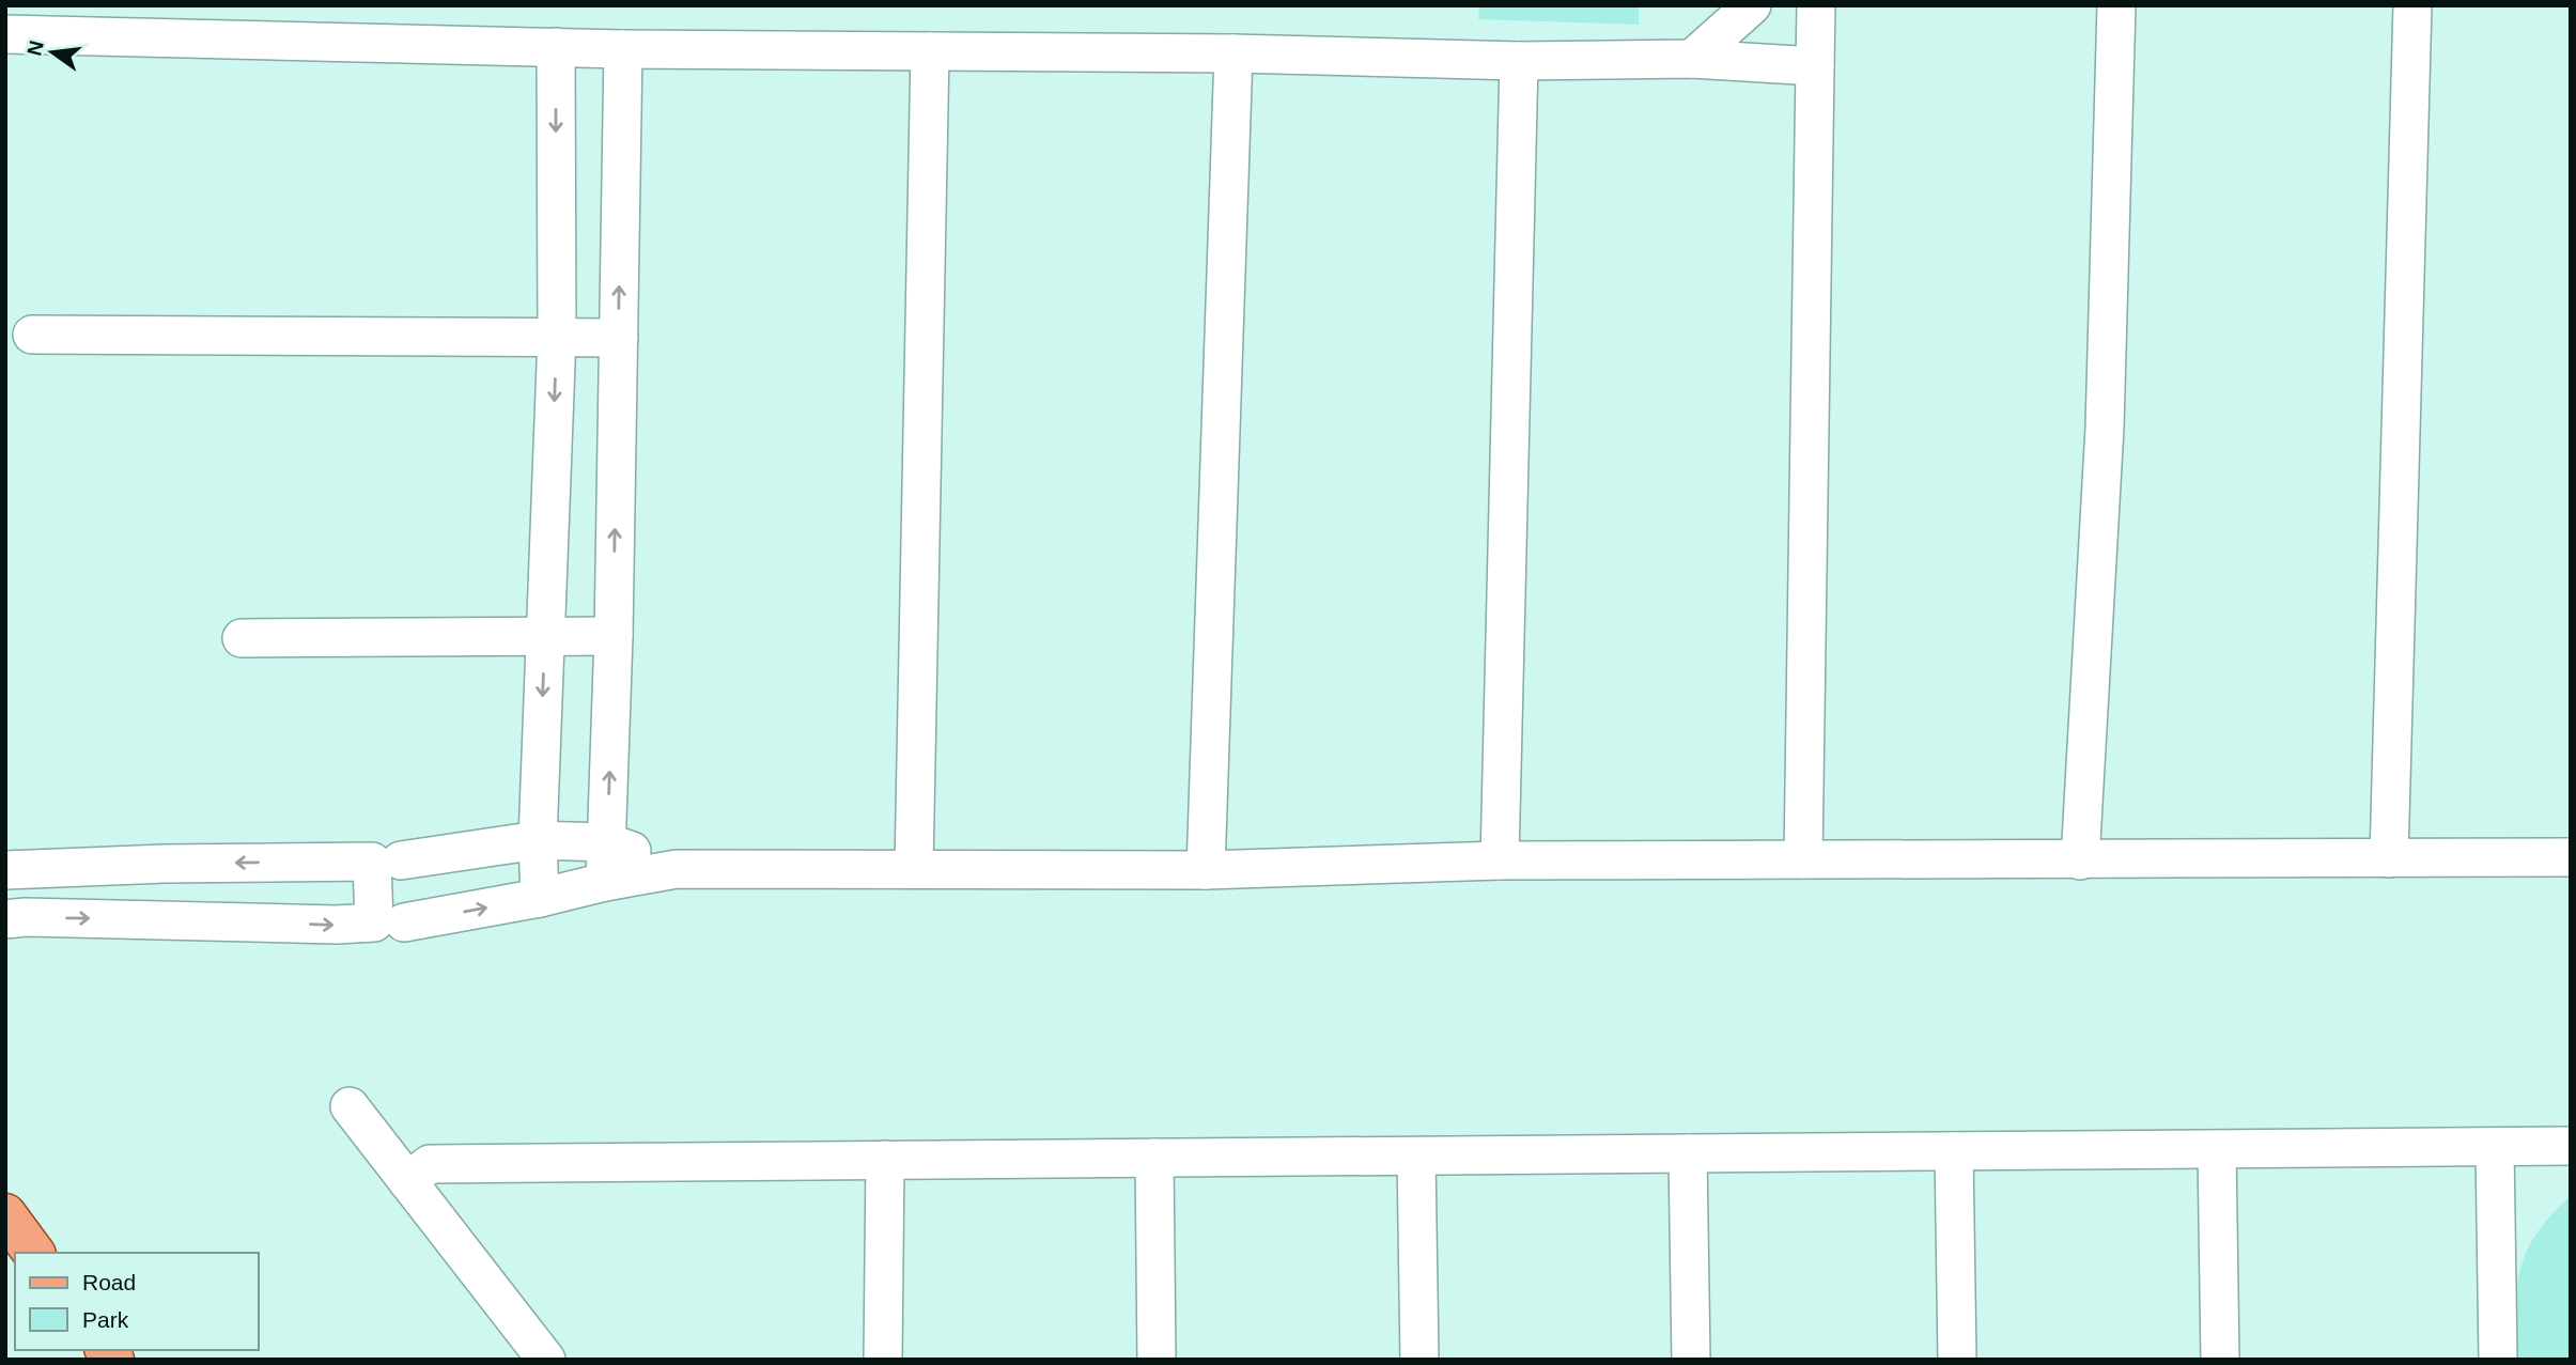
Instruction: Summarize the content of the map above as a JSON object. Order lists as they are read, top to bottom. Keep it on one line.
{"legend":["Road","Park"],"north":"left"}
